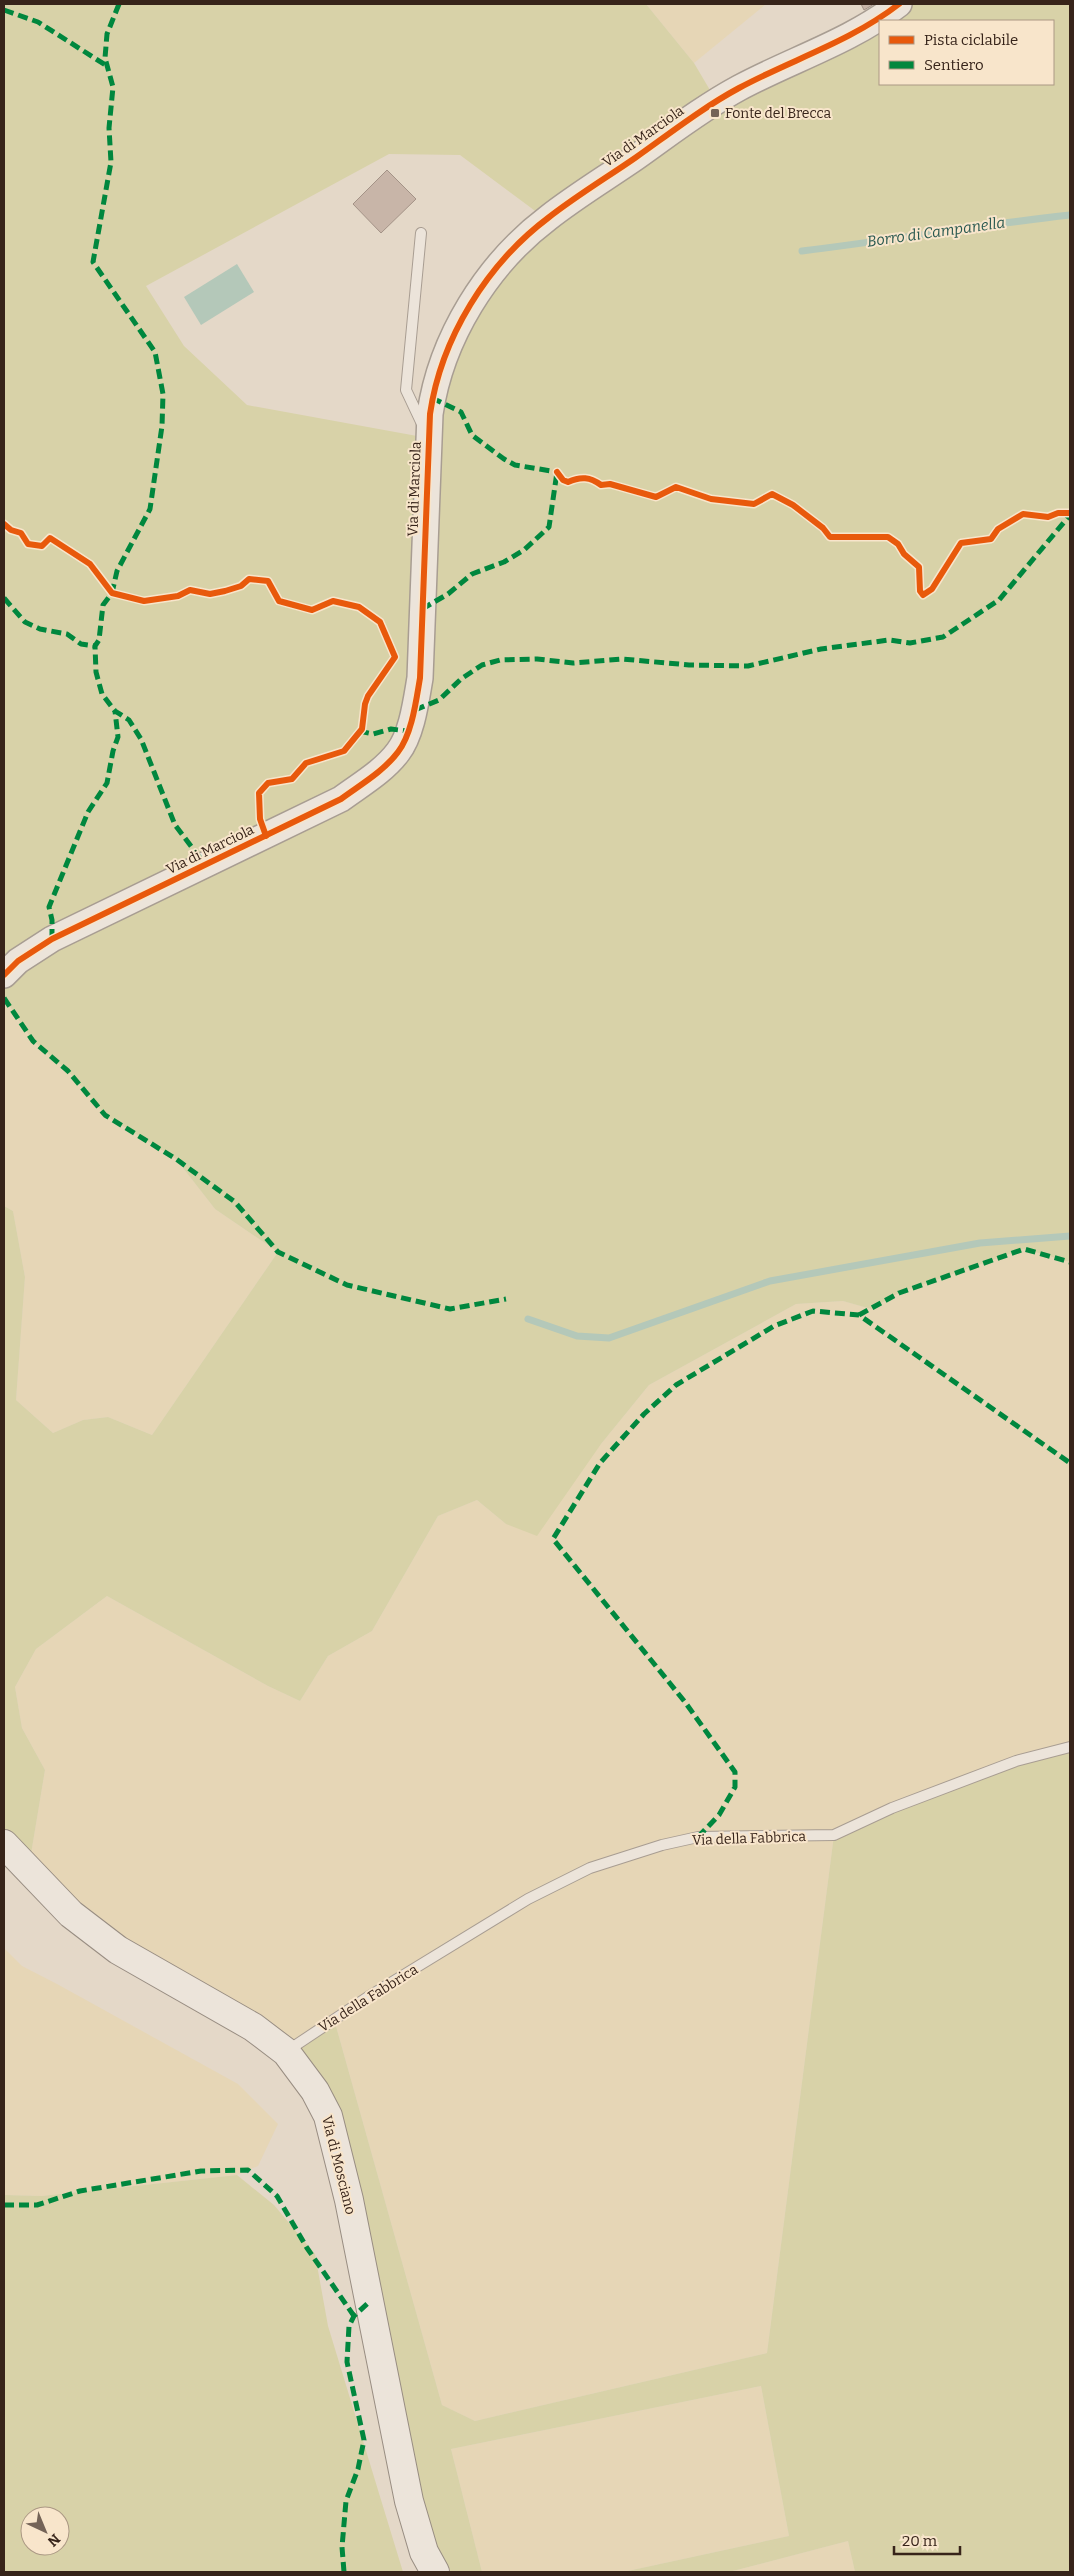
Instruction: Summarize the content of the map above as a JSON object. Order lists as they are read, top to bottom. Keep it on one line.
{"streets":{"main road":["Via di Mosciano"],"street":["Via di Marciola"],"lane":["Via della Fabbrica"]},"crossings":[["Via della Fabbrica","Via di Mosciano"]],"water":["Borro di Campanella"],"places":{"transit":["Fonte del Brecca"]},"legend":["Pista ciclabile","Sentiero"],"scale_bar":"20 m","north":"bottom right"}
